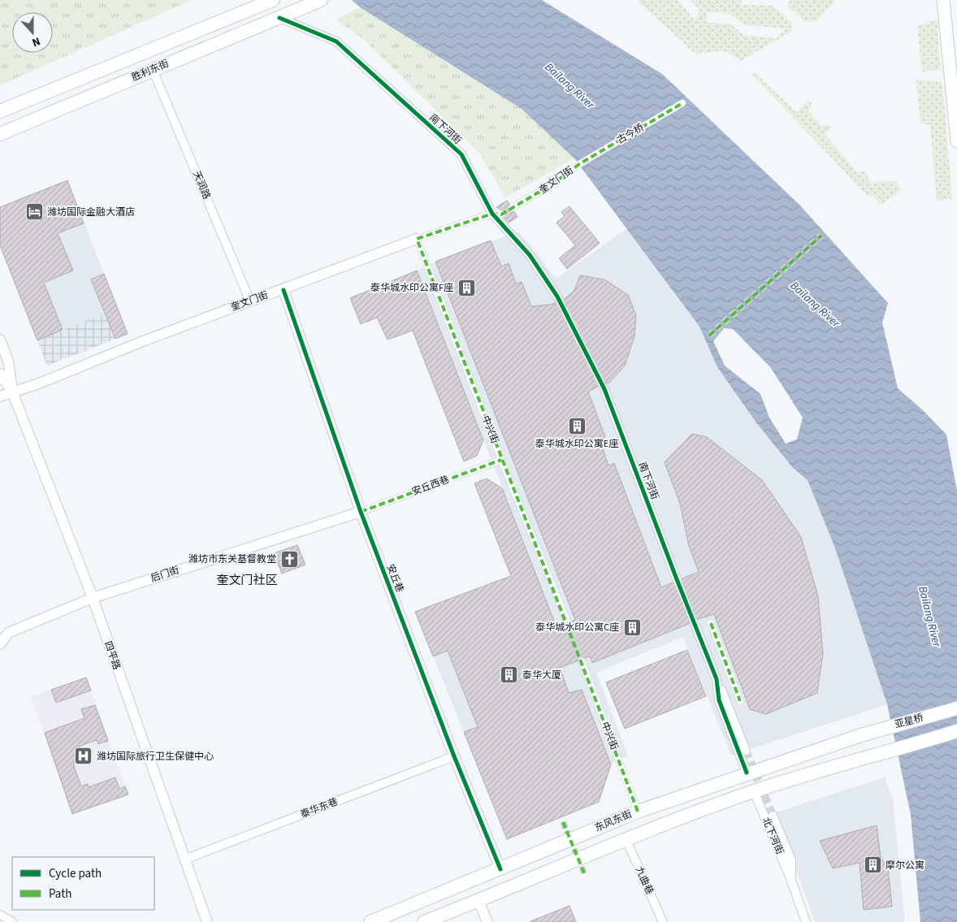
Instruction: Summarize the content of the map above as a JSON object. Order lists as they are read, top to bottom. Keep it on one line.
{"streets":{"main road":["胜利东街","亚星桥","东风东街"],"street":["南下河街","古今桥","奎文门街","天润路","中兴街","安丘西巷","后门街","安丘巷","四平路","泰华东巷","北下河街","九曲巷"]},"crossings":[["胜利东街","南下河街"],["胜利东街","天润路"],["南下河街","奎文门街"],["古今桥","奎文门街"],["奎文门街","天润路"],["奎文门街","中兴街"],["奎文门街","安丘巷"],["奎文门街","四平路"],["中兴街","安丘西巷"],["中兴街","东风东街"],["安丘西巷","后门街"],["安丘西巷","安丘巷"],["后门街","安丘巷"],["后门街","四平路"],["安丘巷","泰华东巷"],["安丘巷","东风东街"],["四平路","泰华东巷"],["亚星桥","东风东街"],["东风东街","北下河街"],["东风东街","九曲巷"]],"districts":["奎文门社区"],"water":["Bailang River"],"places":{"hotel":["潍坊国际金融大酒店"],"building":["泰华城水印公寓F座","泰华城水印公寓E座","泰华城水印公寓C座","泰华大厦","摩尔公寓"],"church":["潍坊市东关基督教堂"],"hospital":["潍坊国际旅行卫生保健中心"]},"legend":["Cycle path","Path"],"north":"bottom"}
